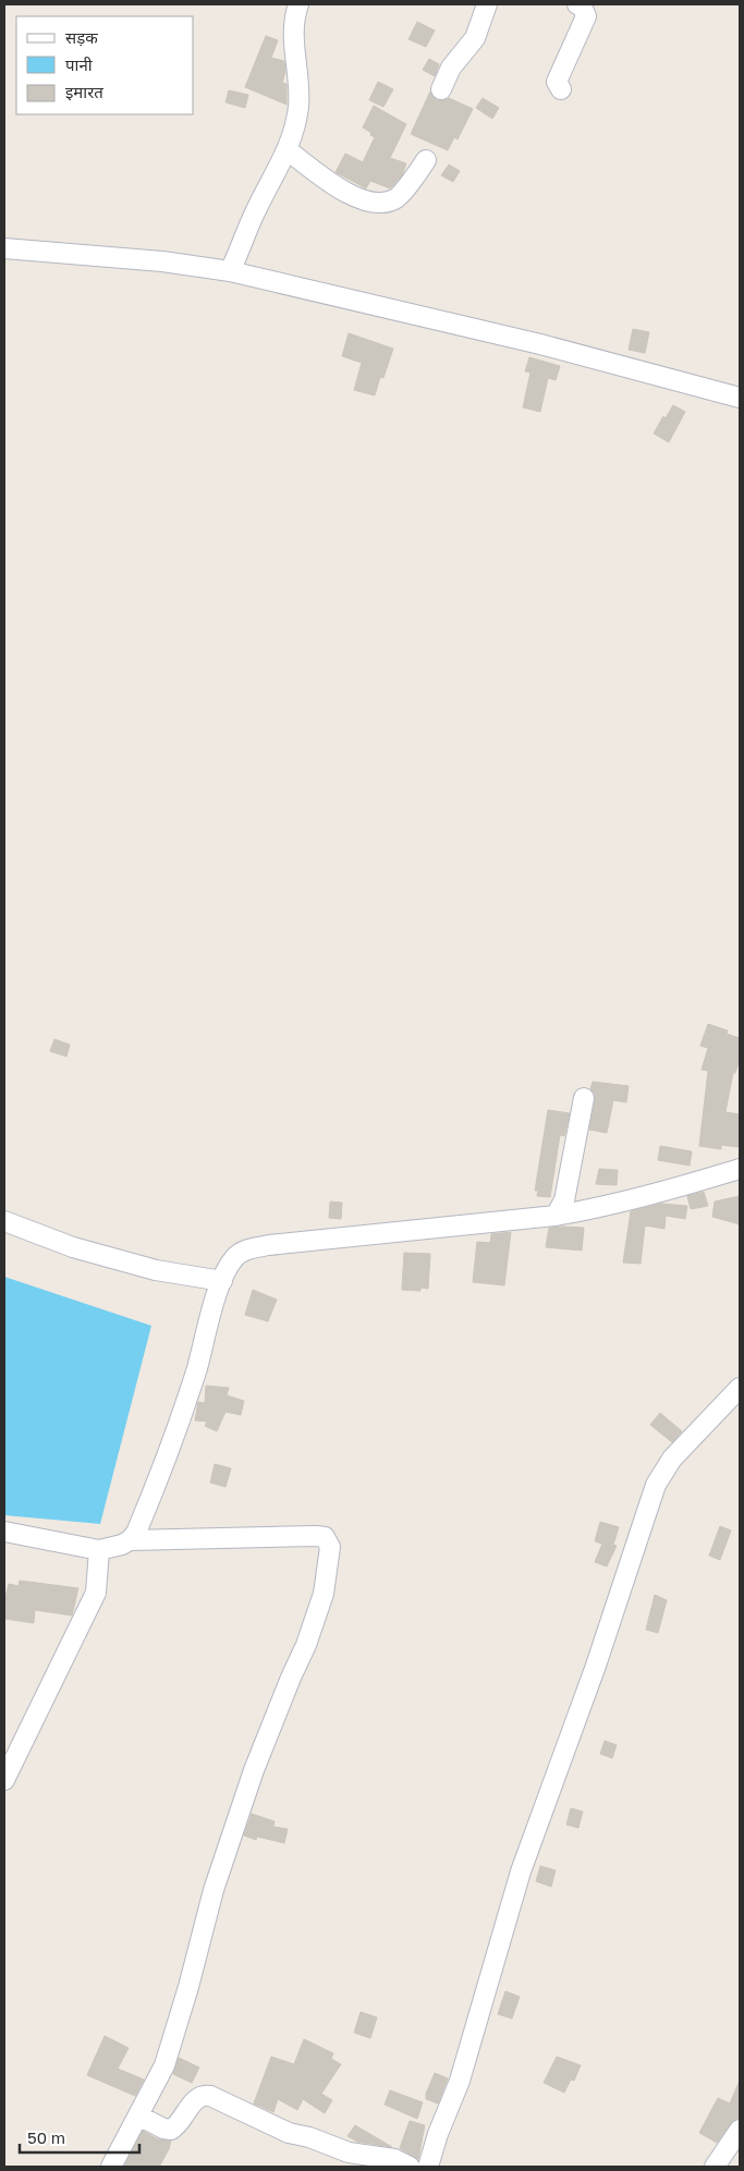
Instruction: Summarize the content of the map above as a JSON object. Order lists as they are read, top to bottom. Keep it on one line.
{"legend":["सड़क","पानी","इमारत"],"scale_bar":"50 m"}
